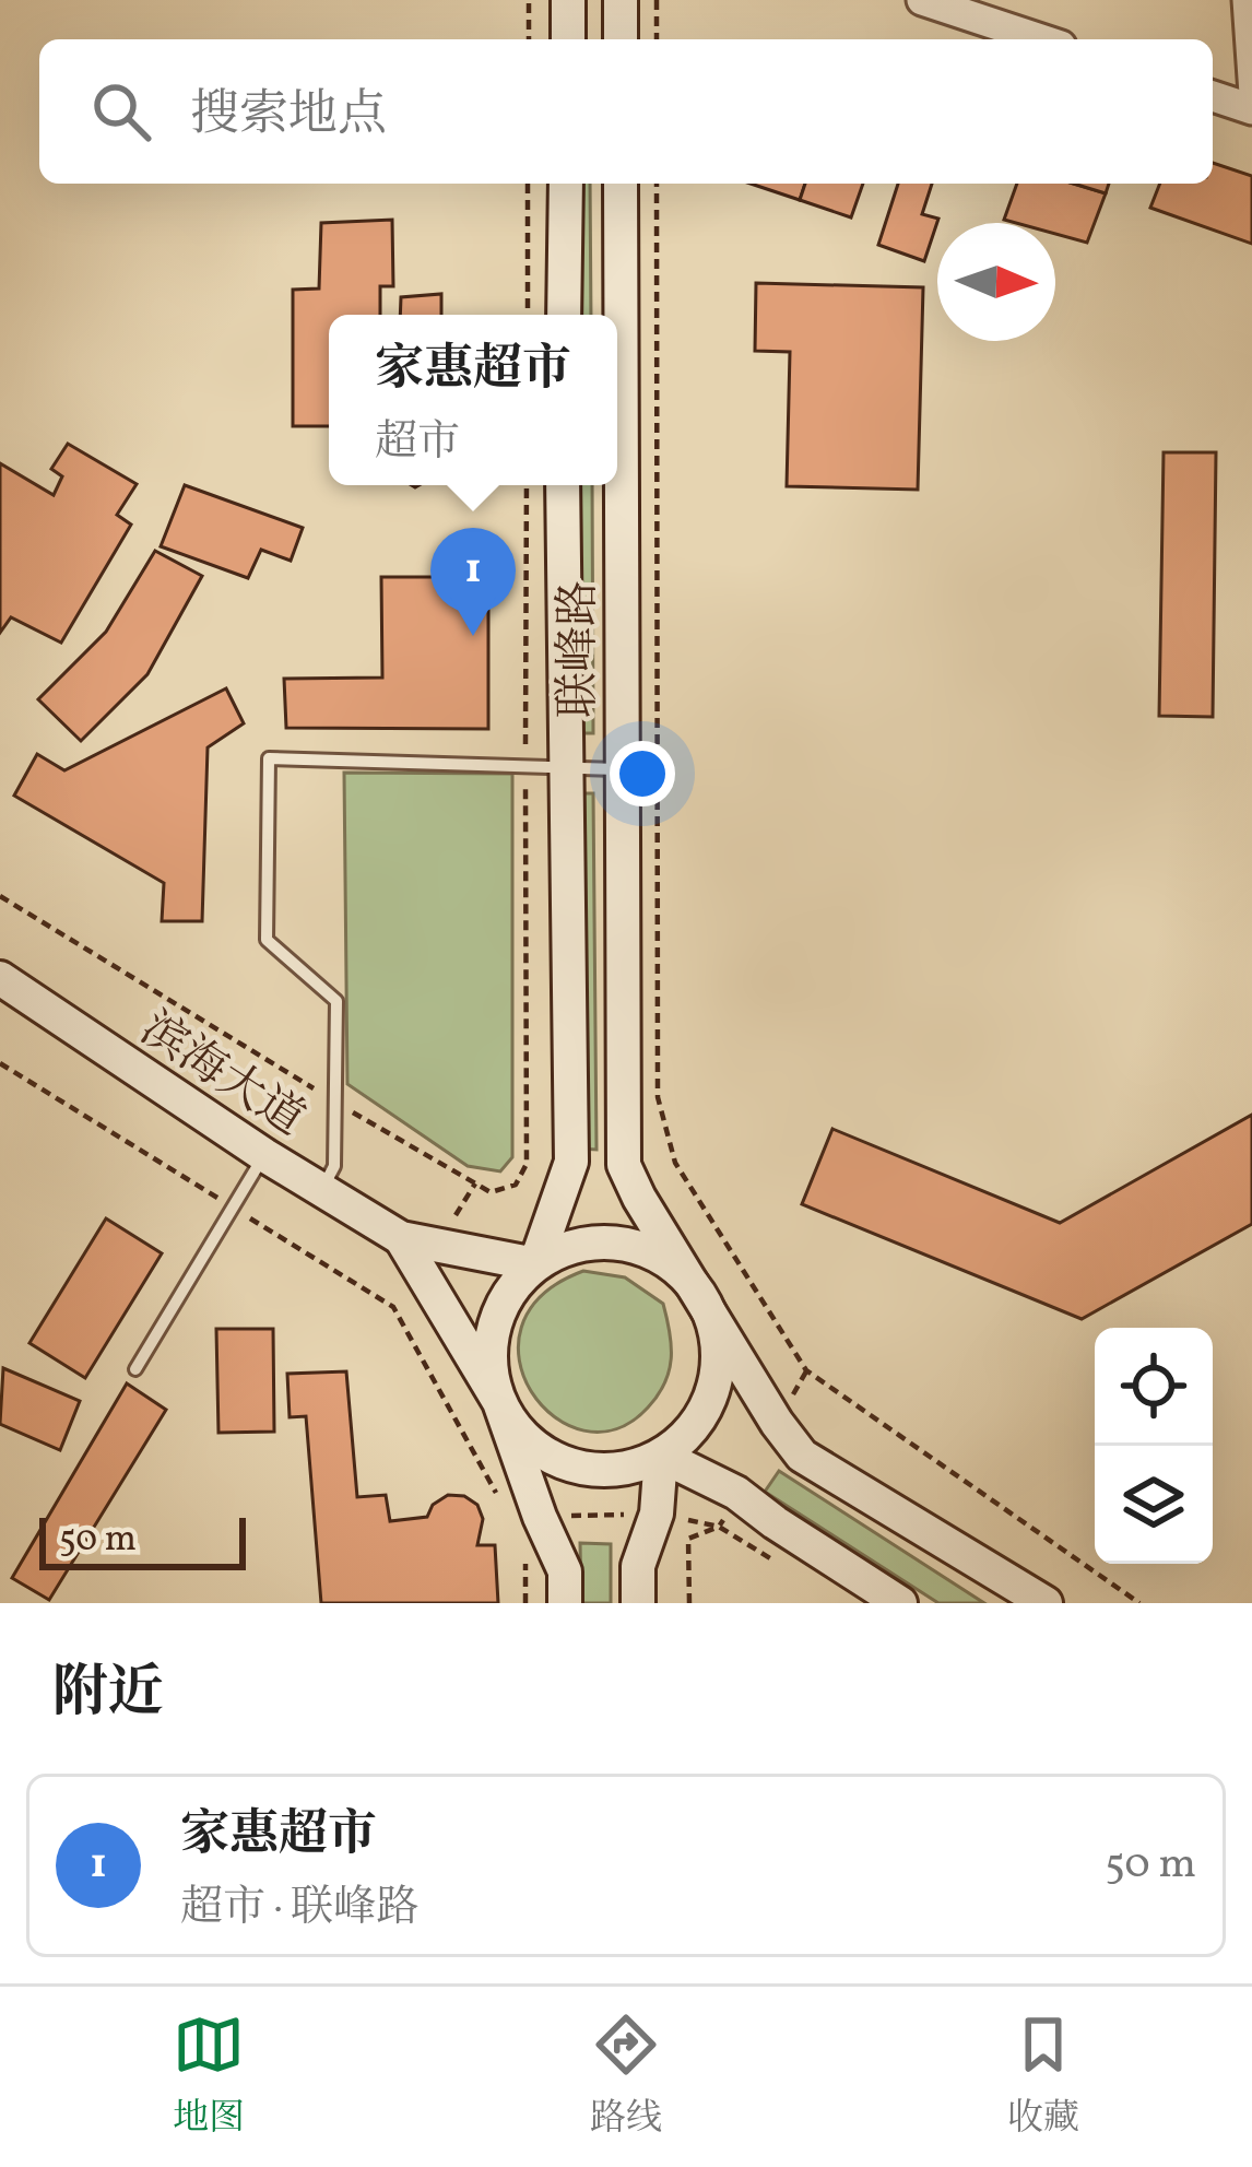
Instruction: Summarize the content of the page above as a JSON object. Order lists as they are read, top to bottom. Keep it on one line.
{"streets":{"main road":["联峰路","滨海大道"]},"scale_bar":"50 m","north":"right","page":{"search":"搜索地点","popup":["家惠超市","超市"],"pins":"1","scale":"50 m","heading":"附近","list":[{"mark":"1","name":"家惠超市","note":"超市 · 联峰路","value":"50 m"}],"nav":["地图","路线","收藏"]}}
